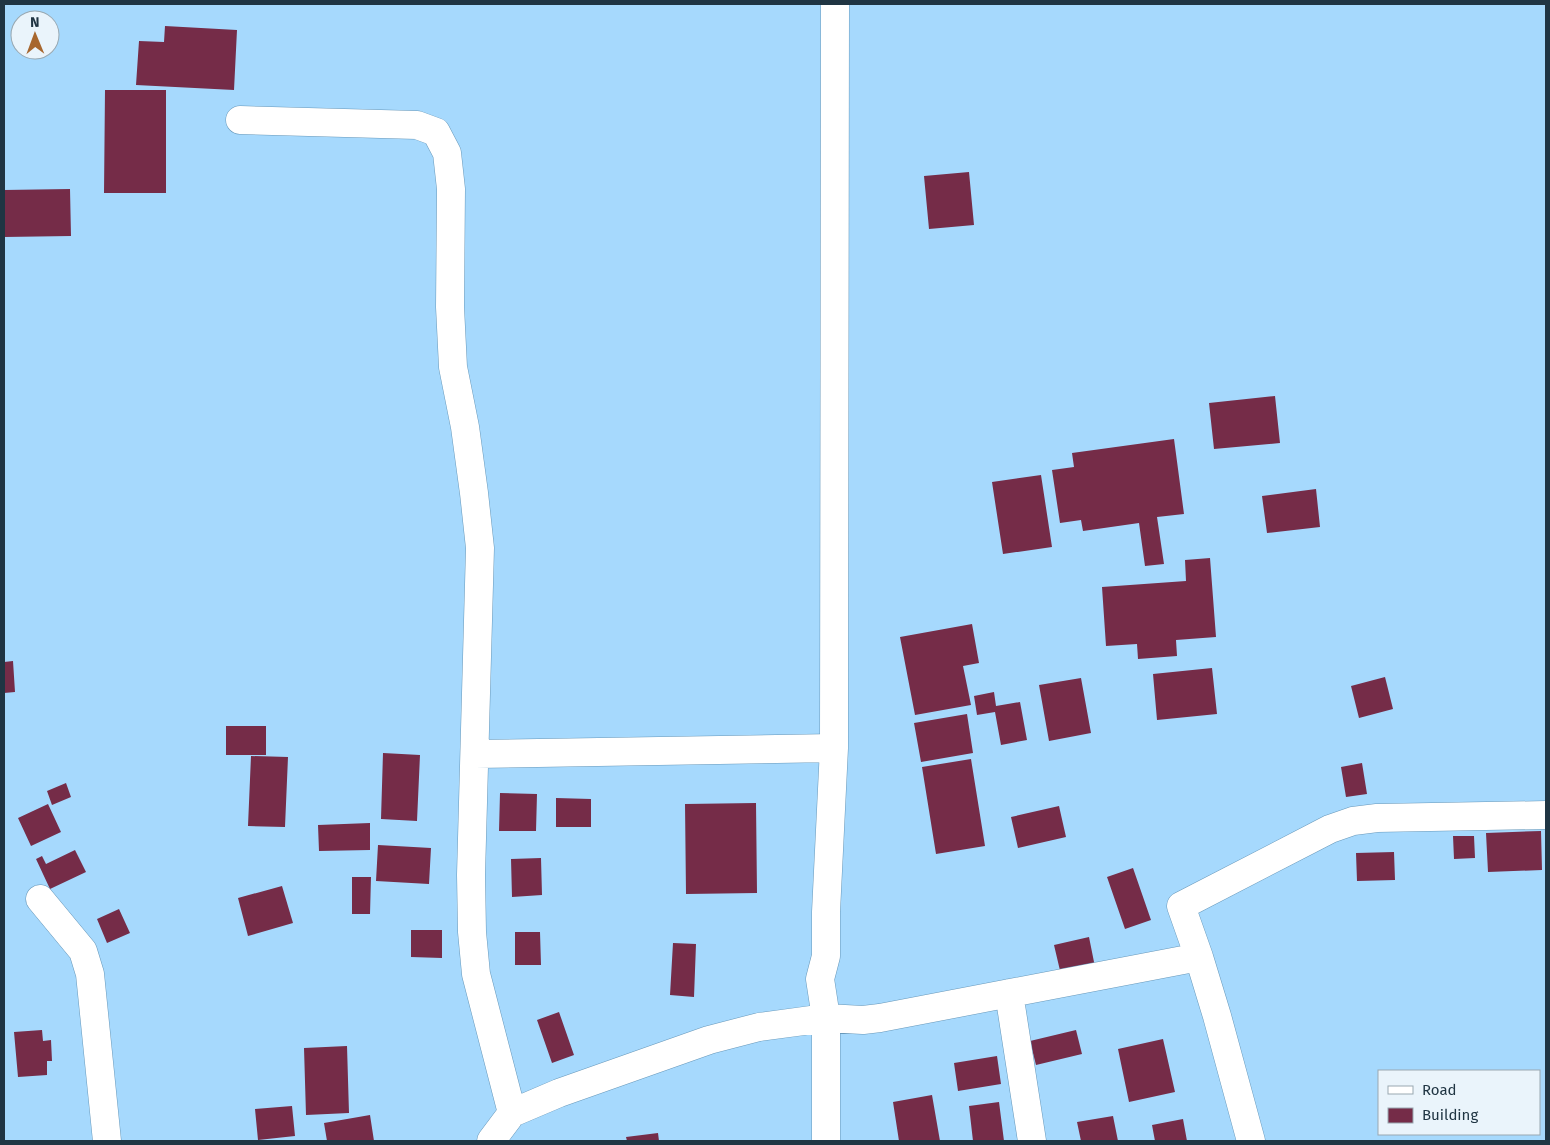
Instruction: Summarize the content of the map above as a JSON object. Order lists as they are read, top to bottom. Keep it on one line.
{"legend":["Road","Building"],"north":"top"}
